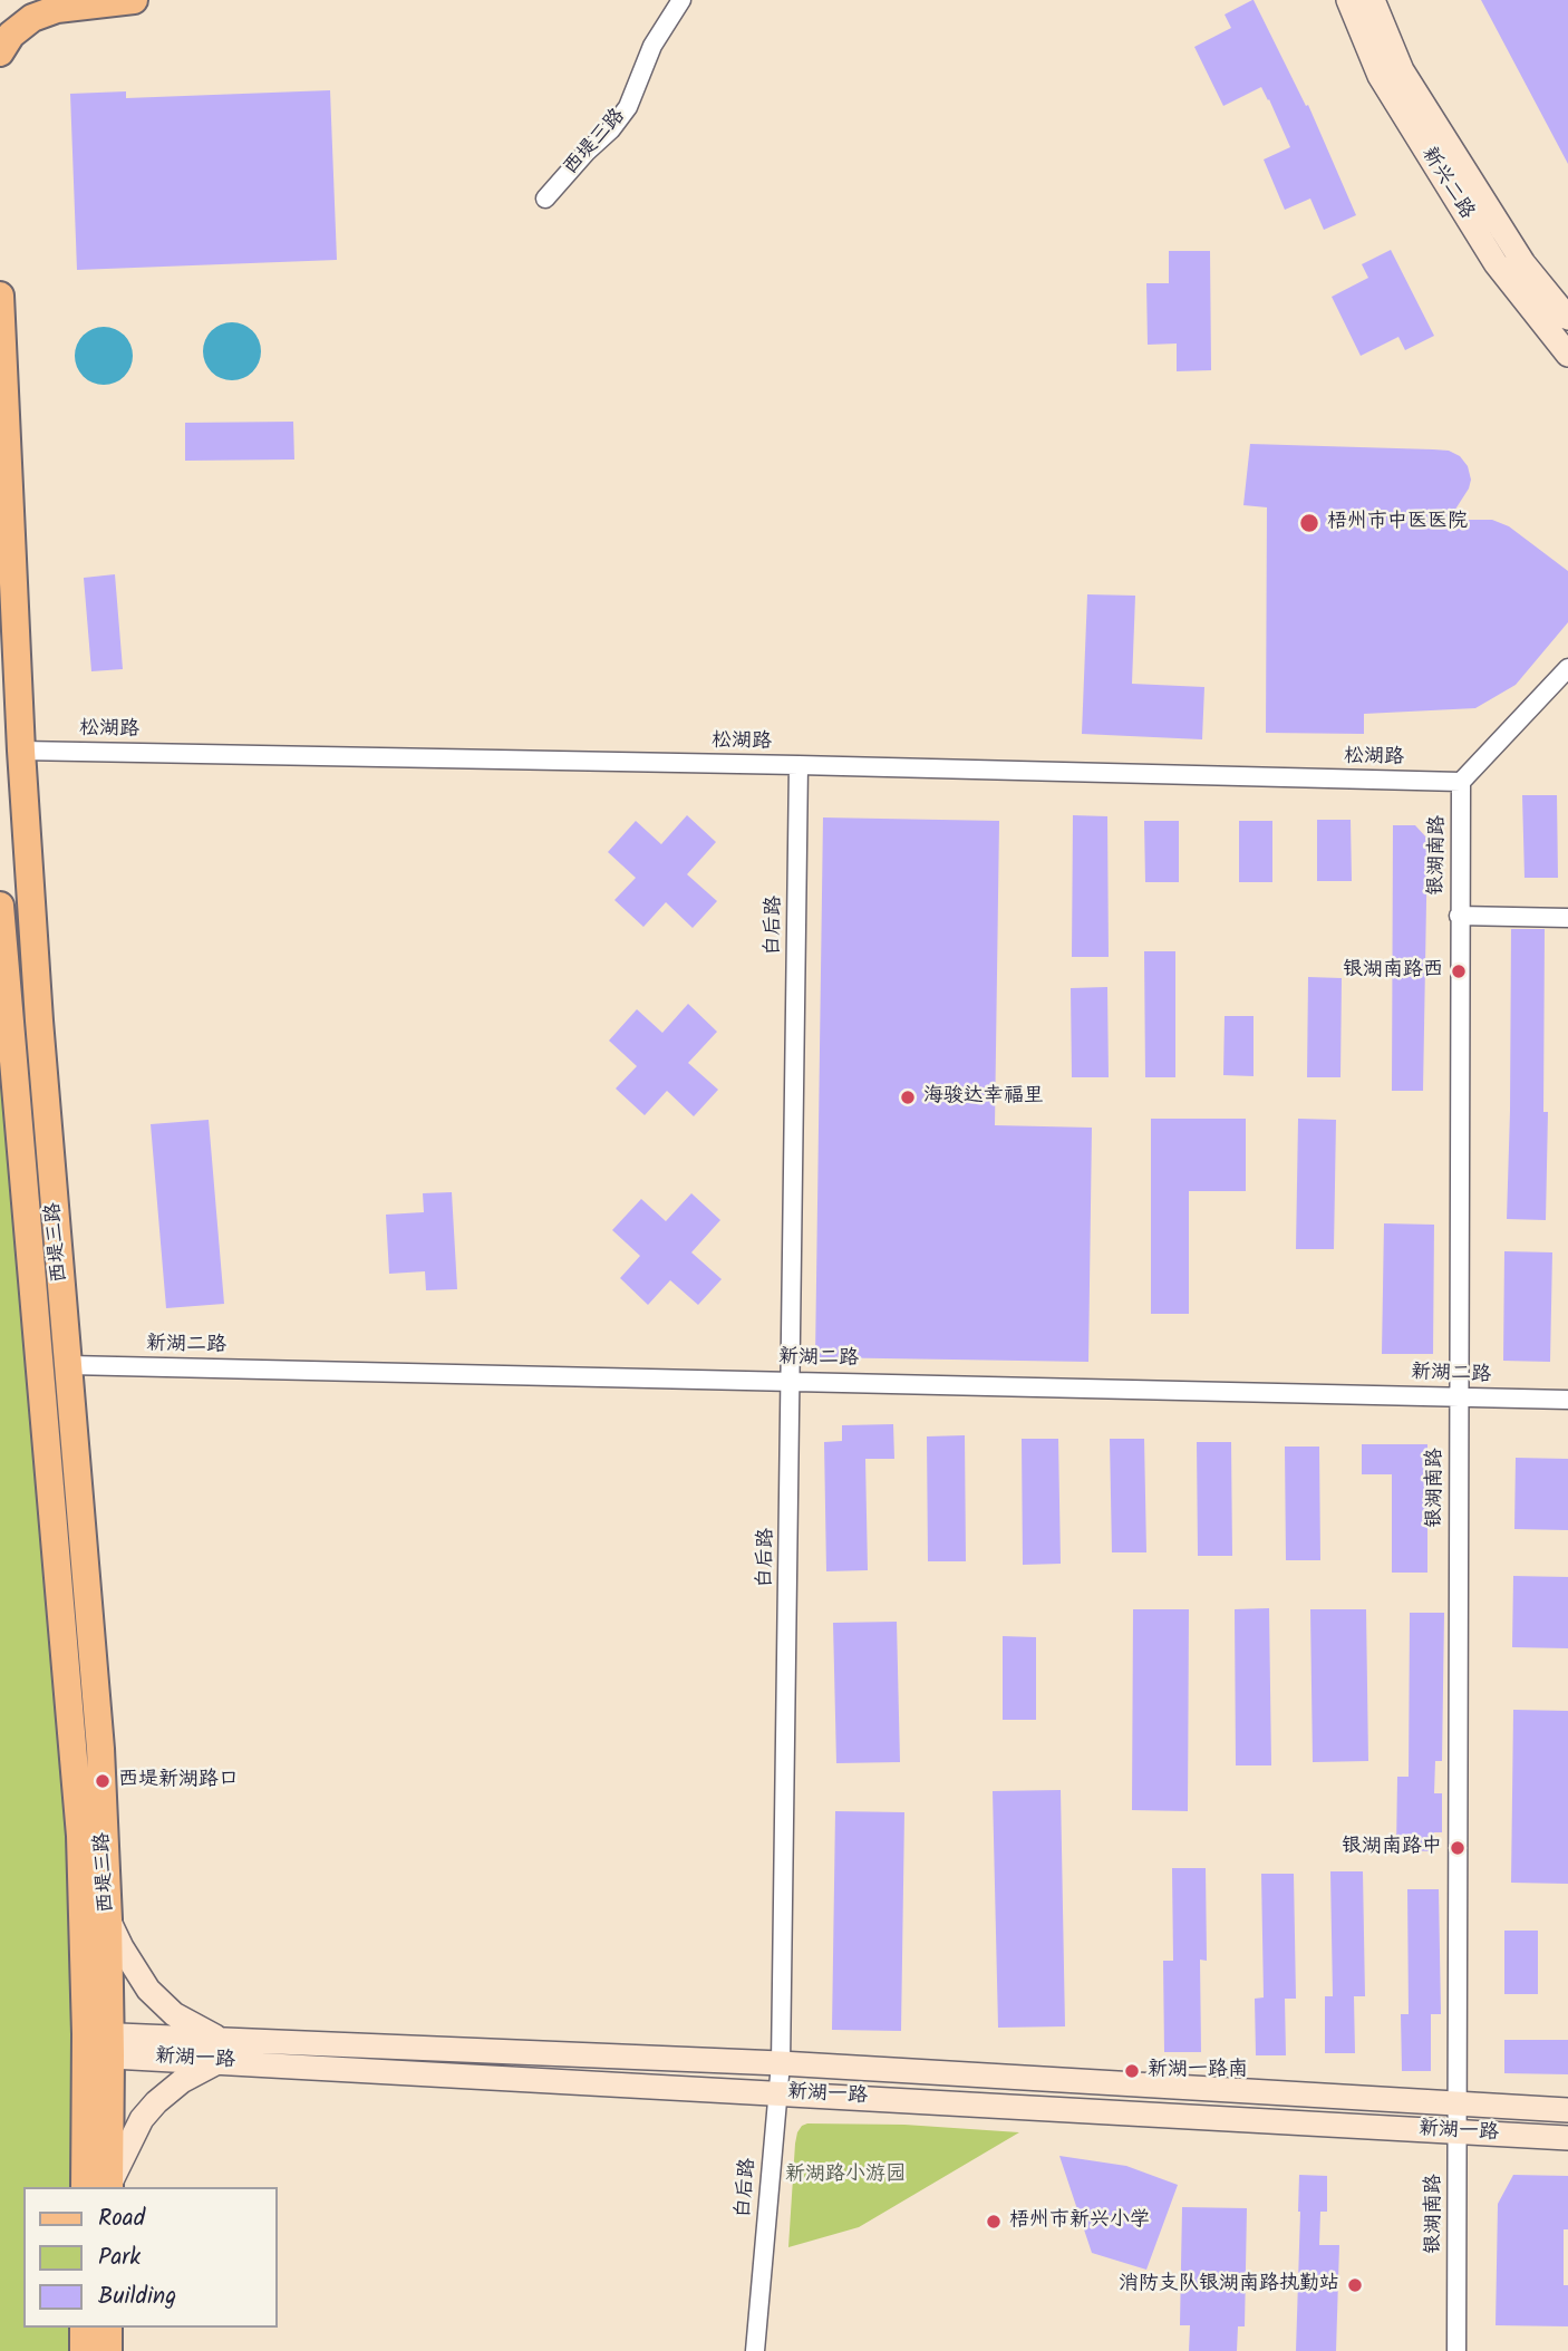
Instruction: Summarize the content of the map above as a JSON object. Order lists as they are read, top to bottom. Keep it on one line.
{"streets":{"main road":["西堤三路"],"street":["新兴二路","松湖路","银湖南路","白后路","新湖二路","新湖一路"]},"crossings":[["西堤三路","松湖路"],["西堤三路","新湖二路"],["西堤三路","新湖一路"],["松湖路","银湖南路"],["松湖路","白后路"],["银湖南路","新湖二路"],["银湖南路","新湖一路"],["白后路","新湖二路"],["白后路","新湖一路"]],"parks":["新湖路小游园"],"places":["梧州市中医医院","银湖南路西","海骏达幸福里","西堤新湖路口","银湖南路中","新湖一路南","梧州市新兴小学","消防支队银湖南路执勤站"],"legend":["Road","Park","Building"]}
